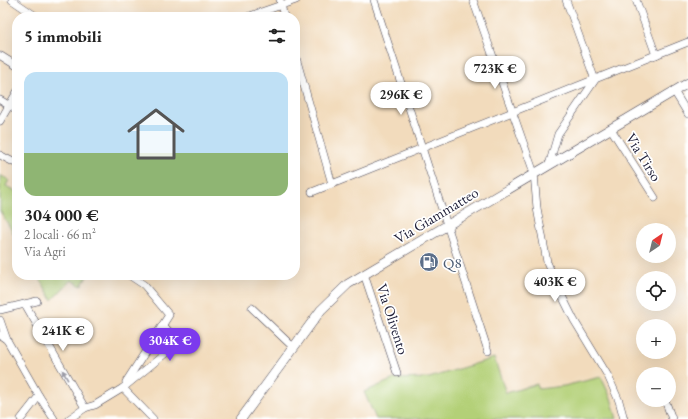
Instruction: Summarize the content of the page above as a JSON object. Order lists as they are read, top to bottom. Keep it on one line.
{"streets":{"street":["Via Tirso","Via Giammatteo","Via Olivento"]},"crossings":[["Via Tirso","Via Giammatteo"],["Via Giammatteo","Via Olivento"]],"places":{"fuel station":["Q8"]},"north":"top right","page":{"heading":"5 immobili","price":["723K €","296K €","403K €","241K €","304K €"],"list":[{"name":"304 000 €","note":"2 locali · 66 m² · Via Agri"}],"map_buttons":["+","−"]}}
